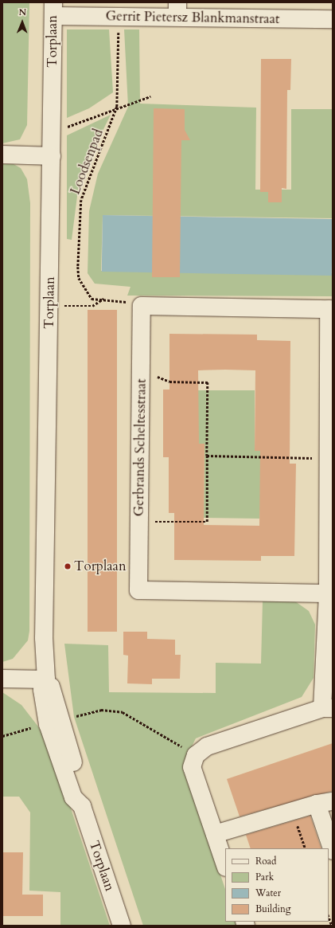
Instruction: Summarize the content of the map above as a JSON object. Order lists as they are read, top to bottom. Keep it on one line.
{"streets":{"street":["Gerrit Pietersz Blankmanstraat","Torplaan","Gerbrands Scheltesstraat"],"path":["Loodsenpad"]},"crossings":[["Gerrit Pietersz Blankmanstraat","Torplaan"],["Gerrit Pietersz Blankmanstraat","Loodsenpad"],["Loodsenpad","Gerbrands Scheltesstraat"]],"places":["Torplaan"],"legend":["Road","Park","Water","Building"],"north":"top"}
